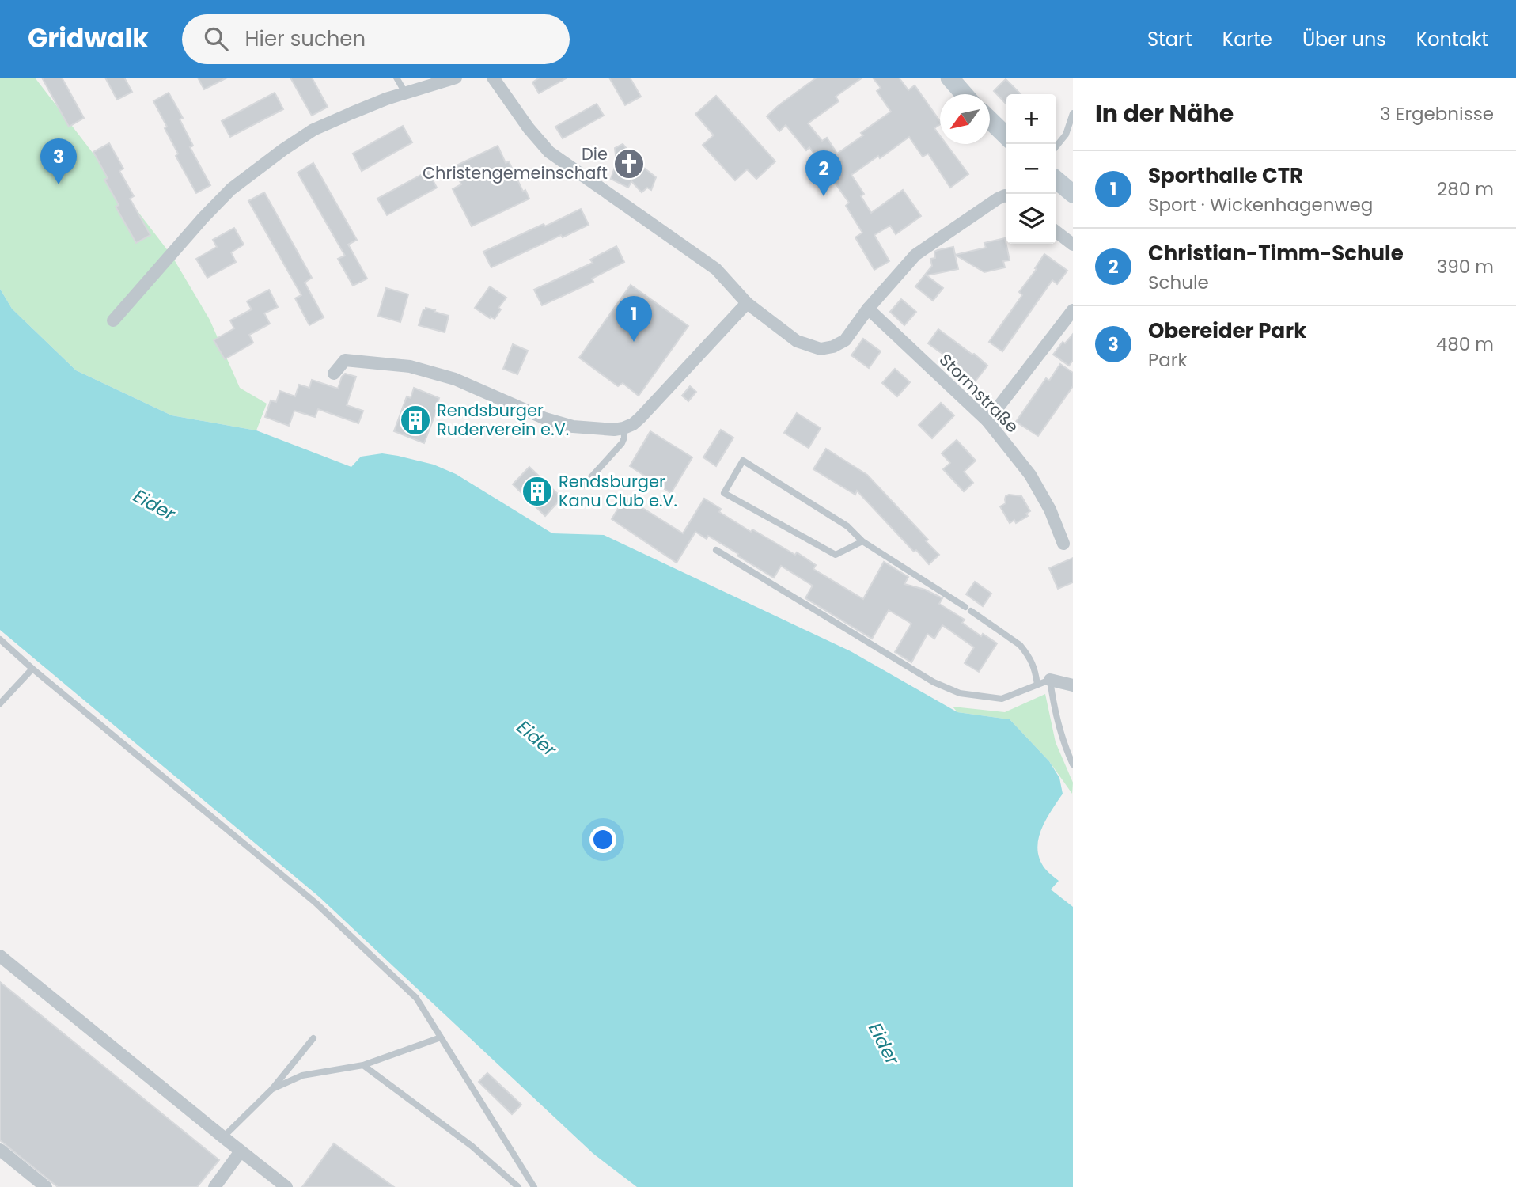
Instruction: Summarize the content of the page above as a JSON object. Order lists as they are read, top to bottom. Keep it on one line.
{"streets":{"street":["Stormstraße"]},"water":["Eider"],"places":{"church":["Die Christengemeinschaft"],"building":["Rendsburger Ruderverein e.V.","Rendsburger Kanu Club e.V."]},"north":"bottom left","page":{"header":"Gridwalk","search":"Hier suchen","nav":["Start","Karte","Über uns","Kontakt"],"heading":["In der Nähe","3 Ergebnisse"],"map_buttons":["+","−"],"pins":["3","2","1"],"list":[{"mark":"1","name":"Sporthalle CTR","note":"Sport · Wickenhagenweg","value":"280 m"},{"mark":"2","name":"Christian-Timm-Schule","note":"Schule","value":"390 m"},{"mark":"3","name":"Obereider Park","note":"Park","value":"480 m"}]}}
